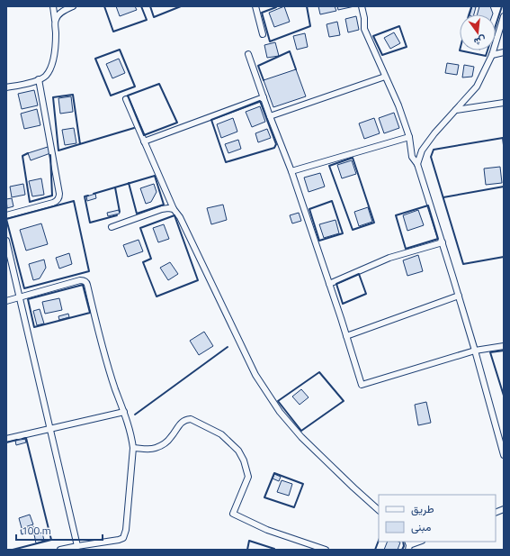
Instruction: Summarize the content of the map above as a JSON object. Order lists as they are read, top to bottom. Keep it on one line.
{"legend":["طريق","مبنى"],"scale_bar":"100 m","north":"bottom"}
